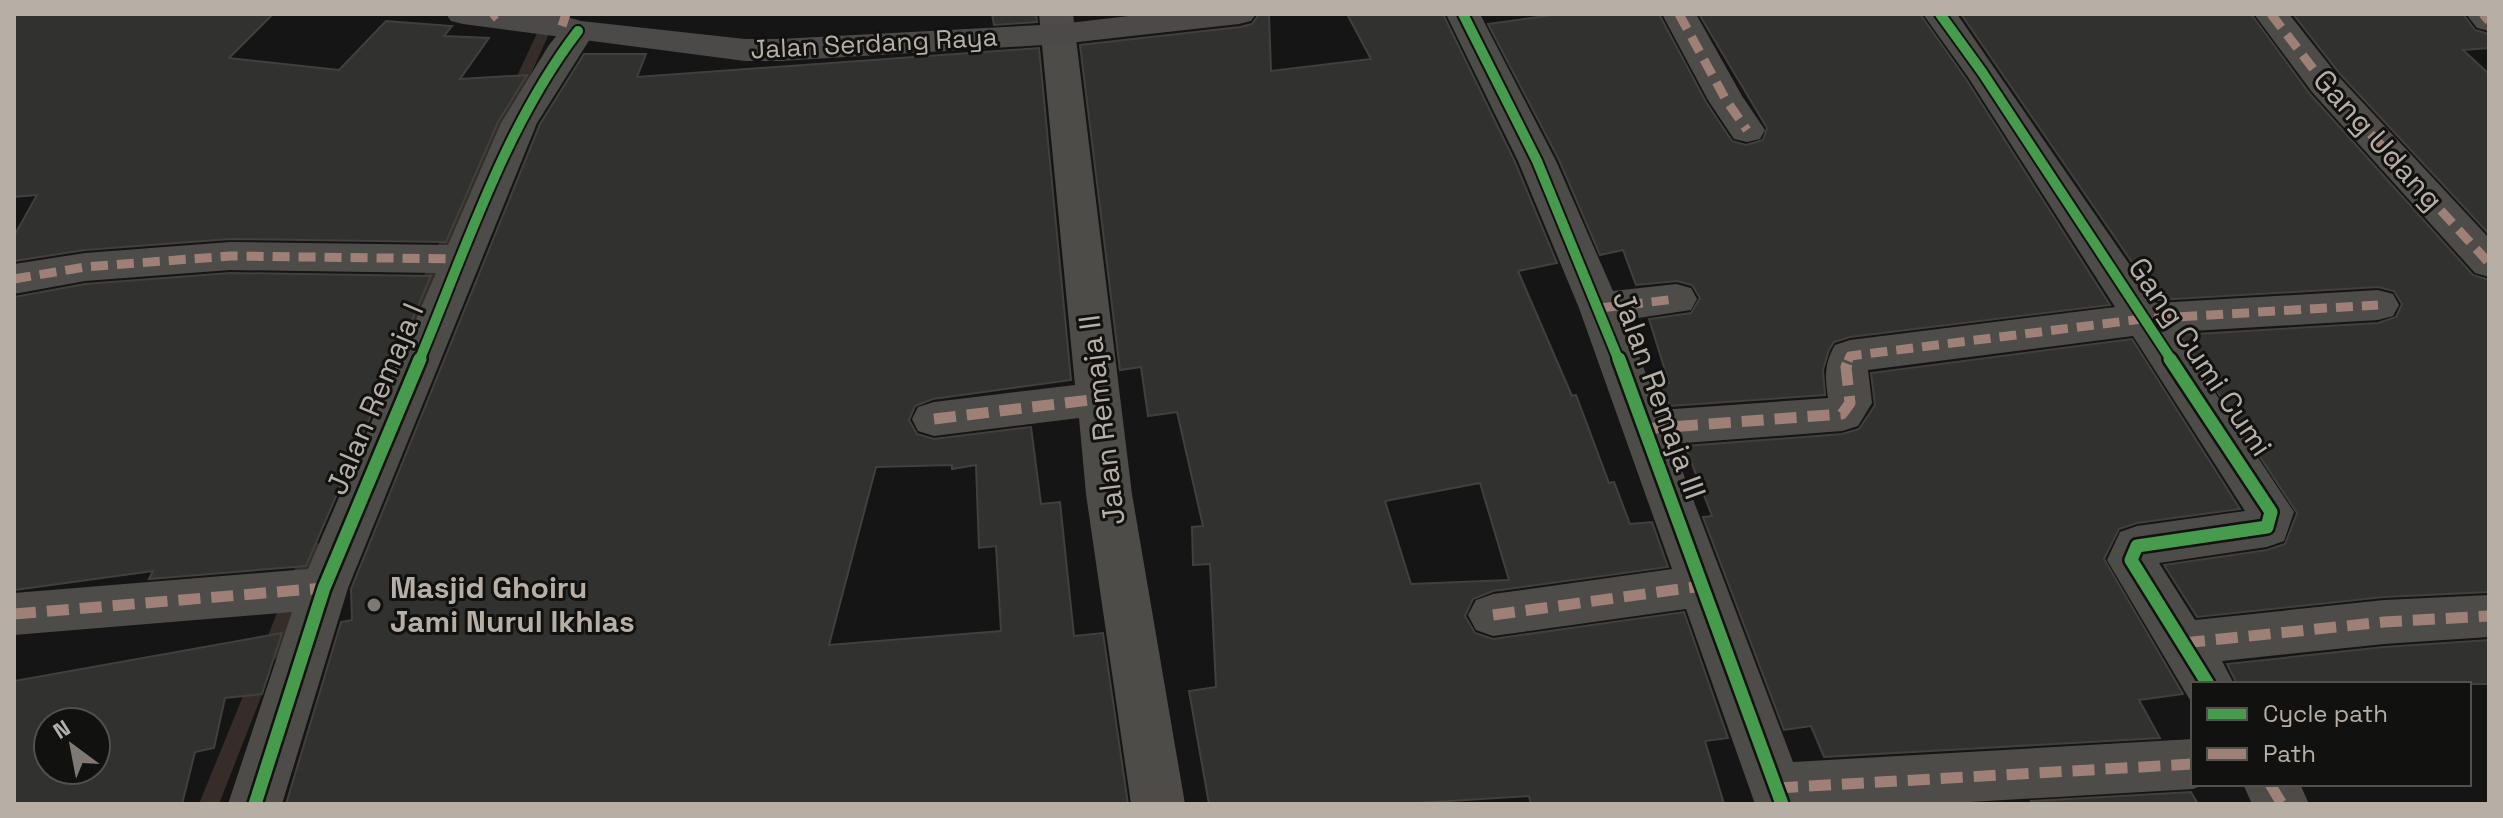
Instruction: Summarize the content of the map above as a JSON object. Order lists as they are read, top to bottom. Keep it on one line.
{"streets":{"street":["Jalan Serdang Raya","Gang Udang","Gang Cumi Cumi","Jalan Remaja III","Jalan Remaja I","Jalan Remaja II"]},"crossings":[["Jalan Serdang Raya","Jalan Remaja I"],["Jalan Serdang Raya","Jalan Remaja II"]],"places":["Masjid Ghoiru Jami Nurul Ikhlas"],"legend":["Cycle path","Path"],"north":"top left"}
